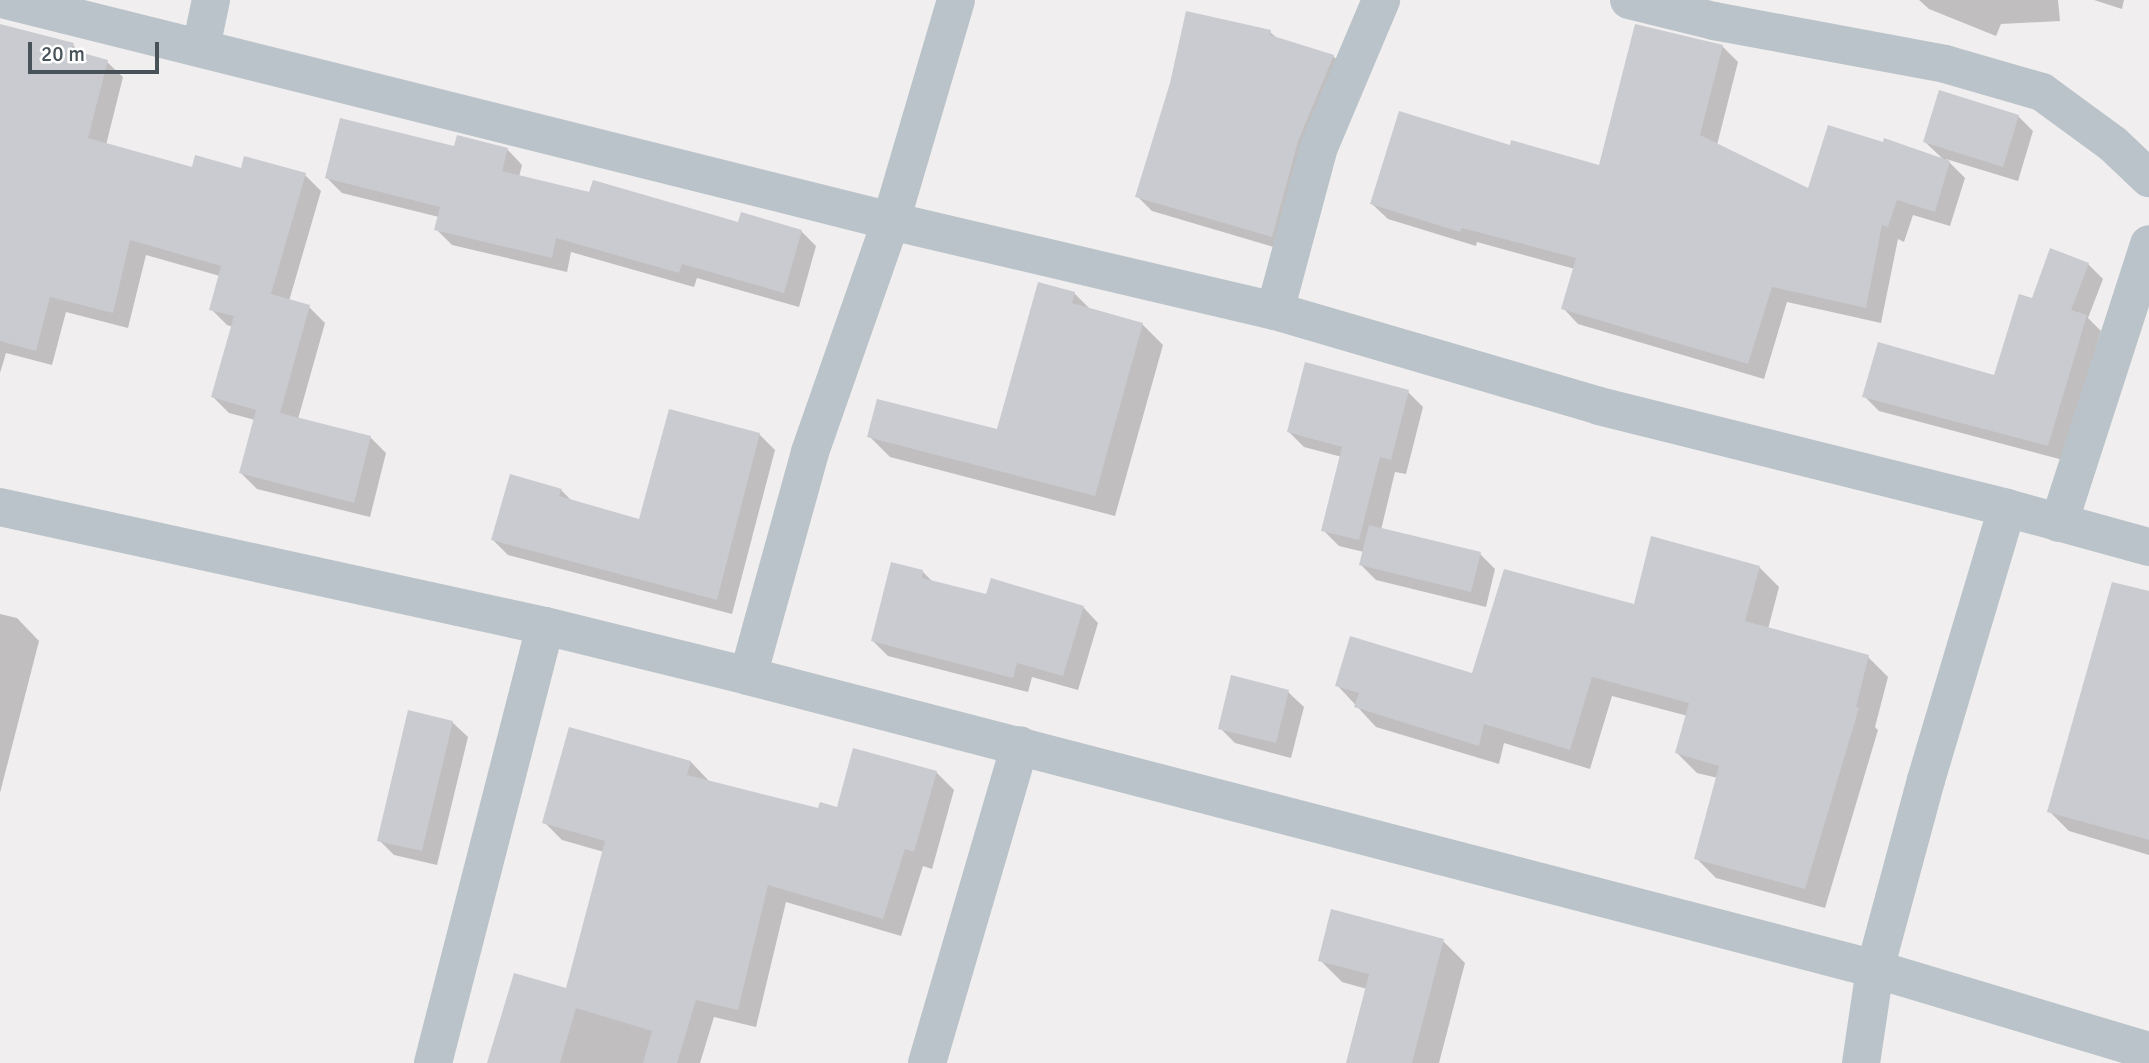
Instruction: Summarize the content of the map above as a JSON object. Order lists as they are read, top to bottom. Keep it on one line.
{"scale_bar":"20 m"}
